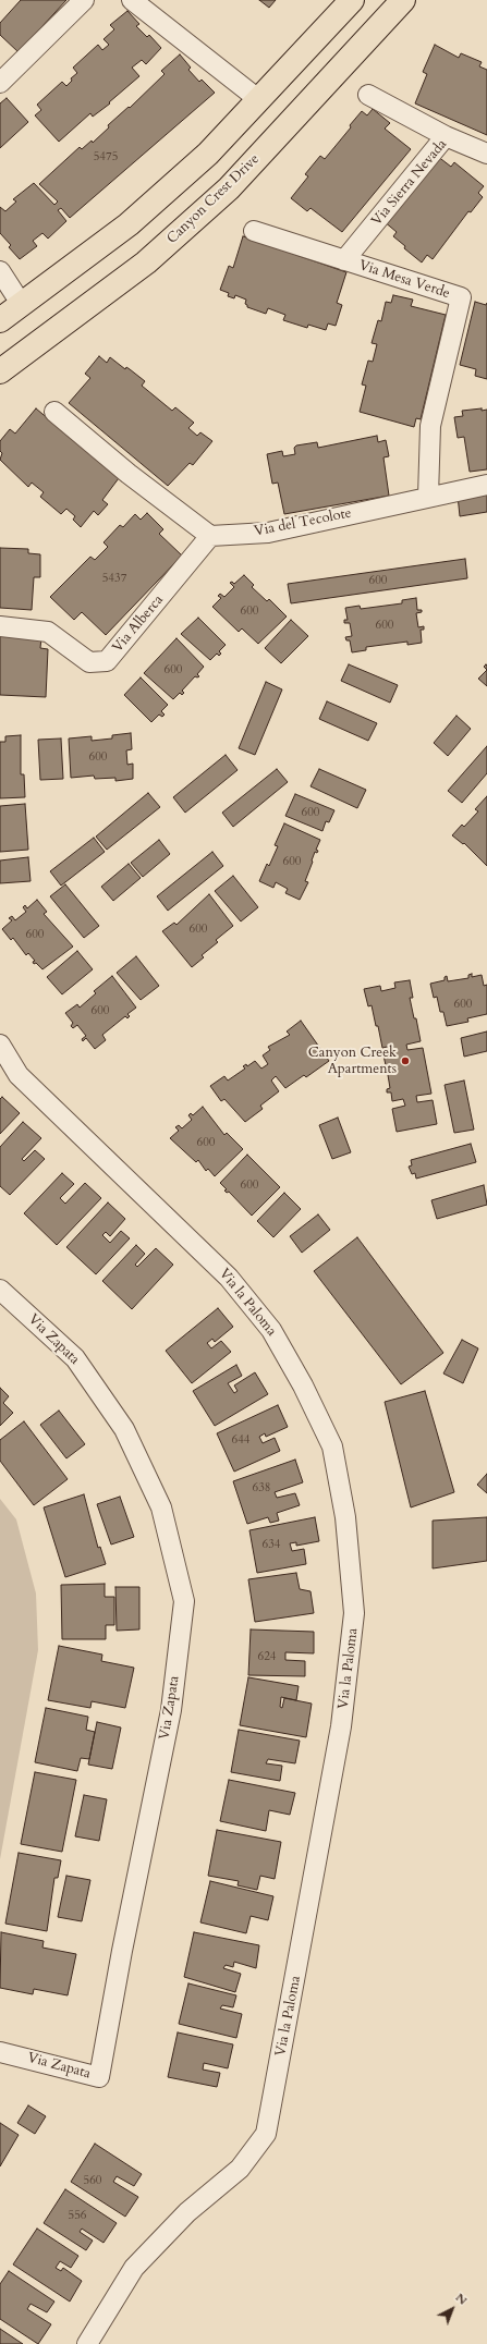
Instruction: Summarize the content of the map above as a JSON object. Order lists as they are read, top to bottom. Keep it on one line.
{"streets":{"main road":["Canyon Crest Drive"],"street":["Via Sierra Nevada","Via Mesa Verde","Via del Tecolote","Via Alberca","Via la Paloma","Via Zapata"]},"crossings":[["Via Sierra Nevada","Via Mesa Verde"],["Via Mesa Verde","Via del Tecolote"],["Via del Tecolote","Via Alberca"]],"places":["Canyon Creek Apartments"],"house_numbers":["5475","5437","600","600","600","600","600","600","600","600","600","600","600","600","600","644","638","634","624","560","556"],"north":"top right"}
